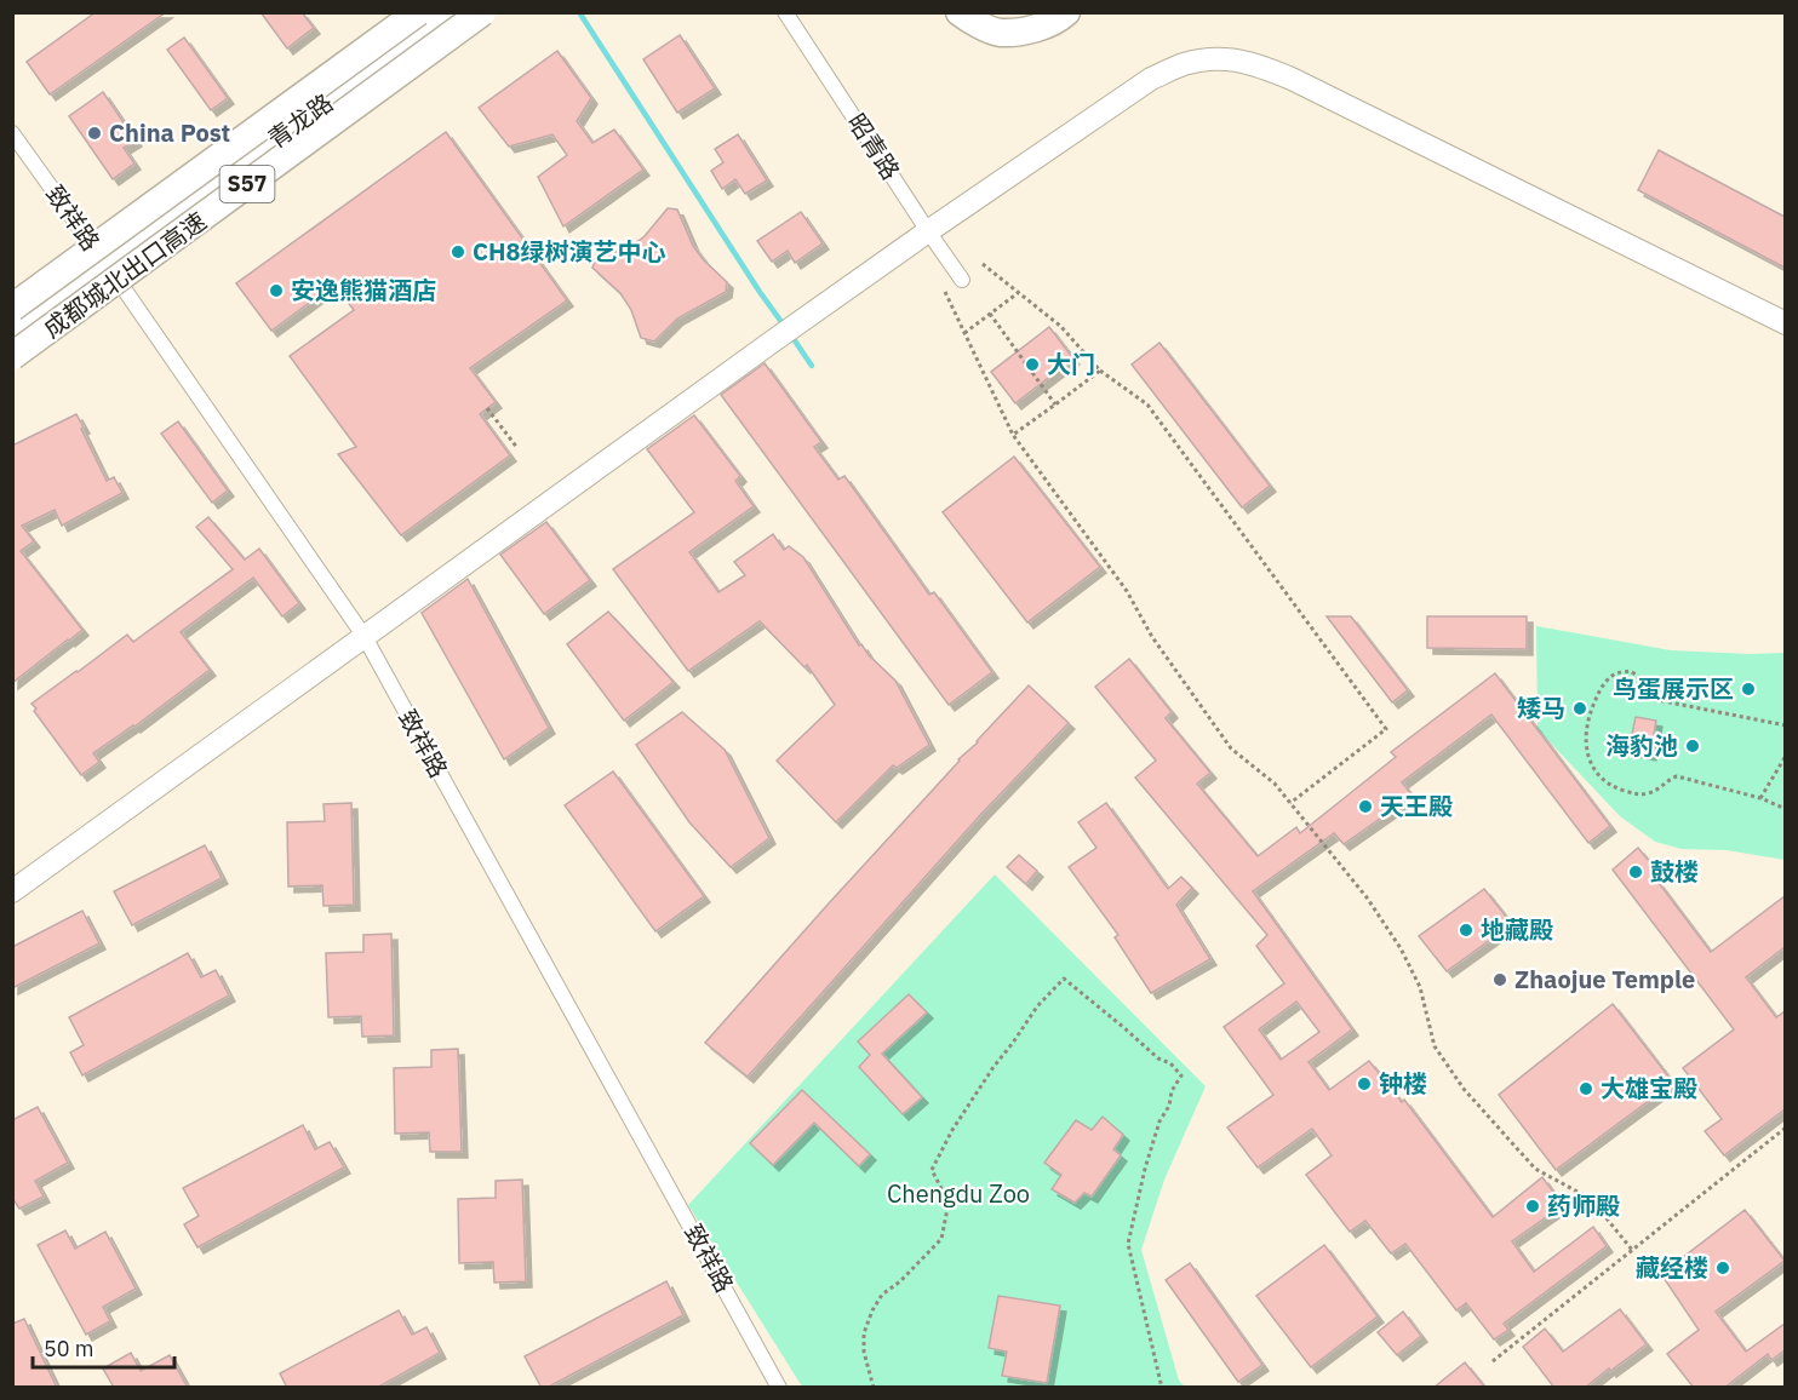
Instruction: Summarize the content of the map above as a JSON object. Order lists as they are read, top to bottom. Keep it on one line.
{"streets":{"highway":["S57","成都城北出口高速"],"street":["青龙路","昭青路","致祥路"]},"crossings":[["青龙路","致祥路"]],"parks":["Chengdu Zoo"],"places":["China Post","CH8绿树演艺中心","安逸熊猫酒店","大门","鸟蛋展示区","矮马","海豹池","天王殿","鼓楼","地藏殿","Zhaojue Temple","钟楼","大雄宝殿","药师殿","藏经楼"],"scale_bar":"50 m"}
